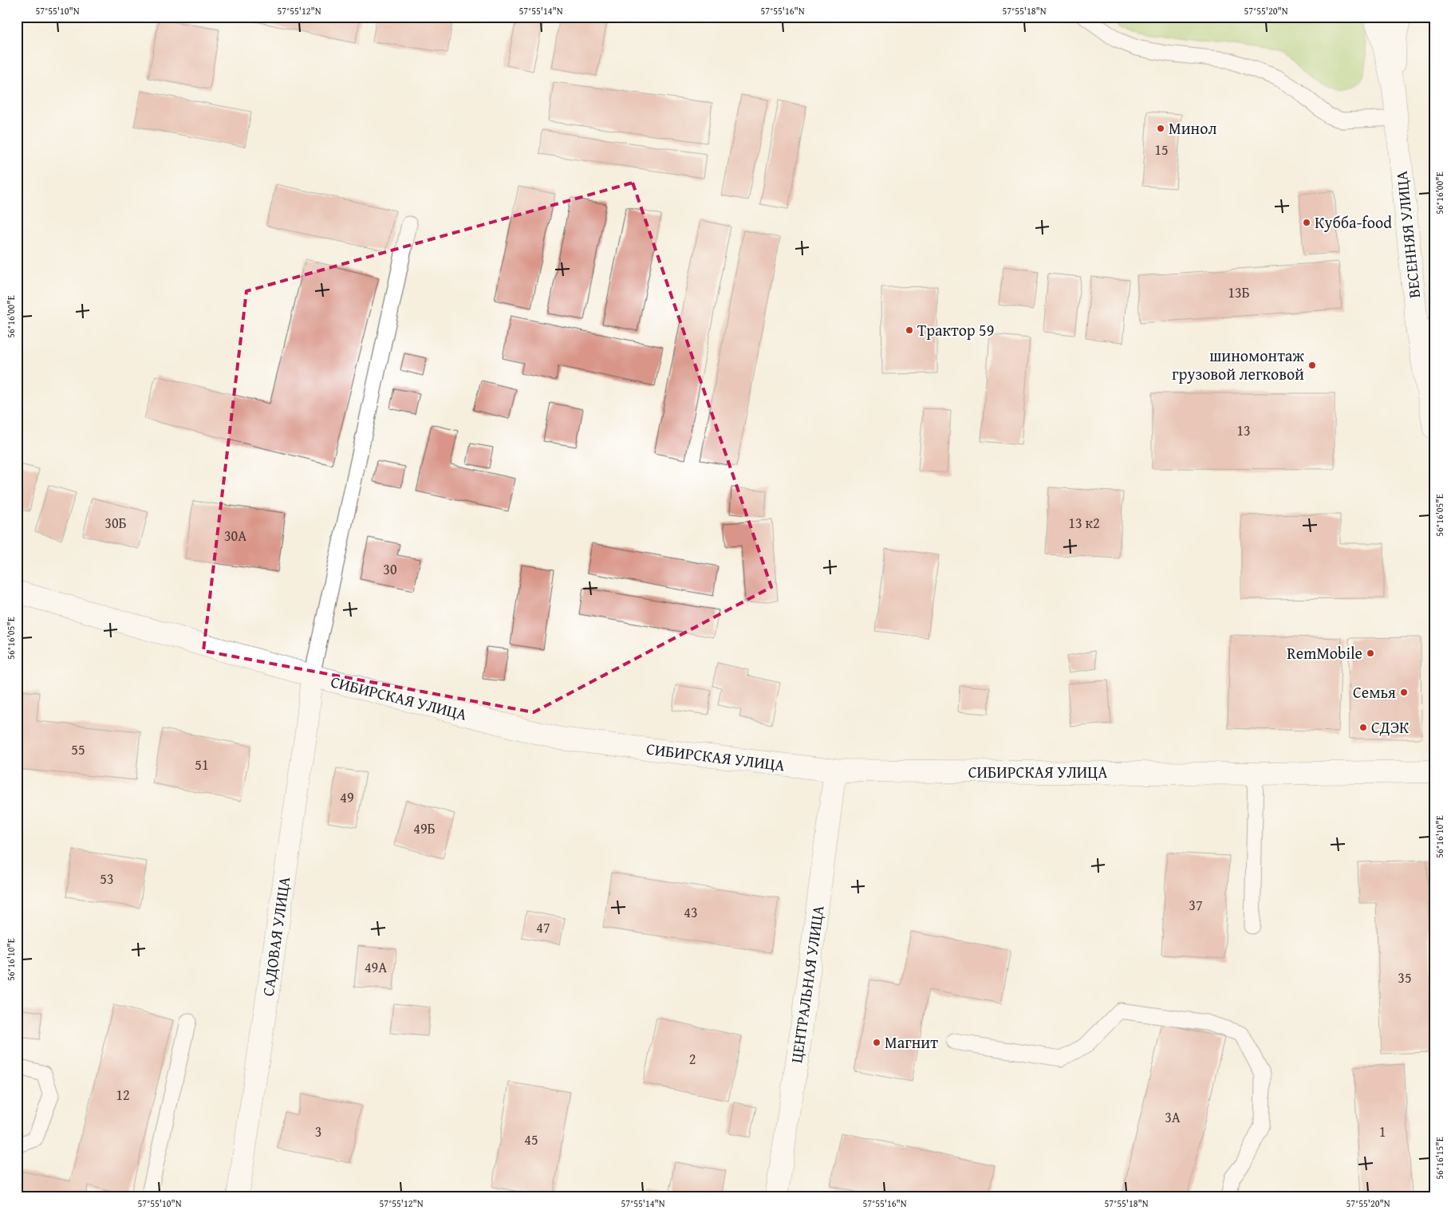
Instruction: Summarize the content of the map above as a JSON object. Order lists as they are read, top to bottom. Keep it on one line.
{"streets":{"street":["ВЕСЕННЯЯ УЛИЦА","СИБИРСКАЯ УЛИЦА","САДОВАЯ УЛИЦА","ЦЕНТРАЛЬНАЯ УЛИЦА"]},"crossings":[["СИБИРСКАЯ УЛИЦА","САДОВАЯ УЛИЦА"],["СИБИРСКАЯ УЛИЦА","ЦЕНТРАЛЬНАЯ УЛИЦА"]],"places":["Минол","Кубба-food","Трактор 59","шиномонтаж грузовой легковой","RemMobile","Семья","СДЭК","Магнит"],"house_numbers":["15","13Б","13","30Б","13 к2","30А","30","55","51","49","49Б","53","37","43","47","49А","35","2","12","3А","3","1","45"],"coordinates":["57°55'10\"N","57°55'12\"N","57°55'14\"N","57°55'16\"N","57°55'18\"N","57°55'20\"N","56°16'00\"E","56°16'05\"E","56°16'10\"E","56°16'15\"E"]}
